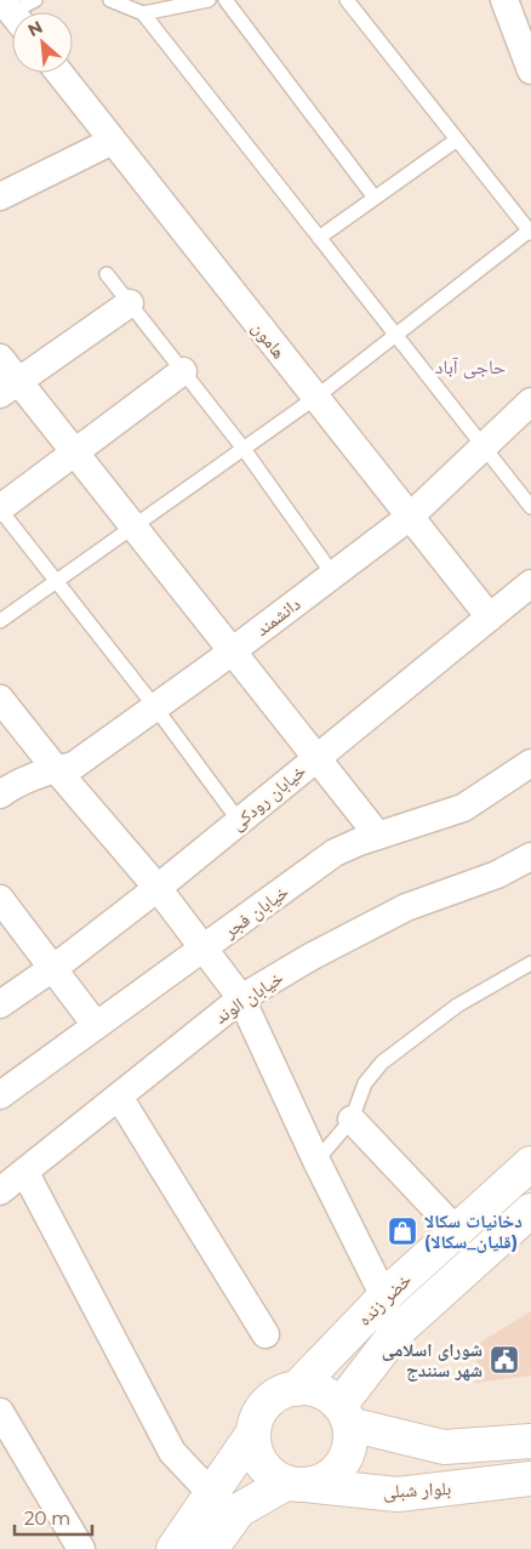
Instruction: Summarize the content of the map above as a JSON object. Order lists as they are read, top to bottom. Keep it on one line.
{"streets":{"street":["هامون","دانشمند","خیابان رودکی","خیابان فجر","خیابان الوند","خضر زنده","بلوار شبلی"]},"crossings":[["هامون","دانشمند"],["هامون","خیابان رودکی"],["خضر زنده","بلوار شبلی"]],"districts":["حاجی آباد"],"places":{"shop":["دخانیات سکالا (قلیان_سکالا)"],"public building":["شورای اسلامی شهر سنندج"]},"scale_bar":"20 m","north":"top left"}
